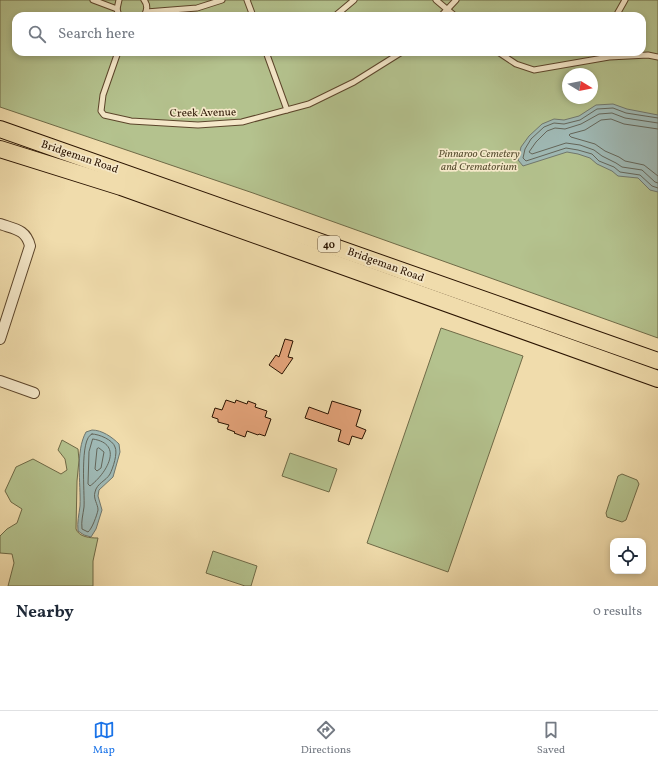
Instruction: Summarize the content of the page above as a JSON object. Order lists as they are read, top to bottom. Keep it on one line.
{"streets":{"main road":["Bridgeman Road","40"],"lane":["Creek Avenue"]},"parks":["Pinnaroo Cemetery and Crematorium"],"north":"right","page":{"search":"Search here","heading":["Nearby","0 results"],"nav":["Map","Directions","Saved"]}}
